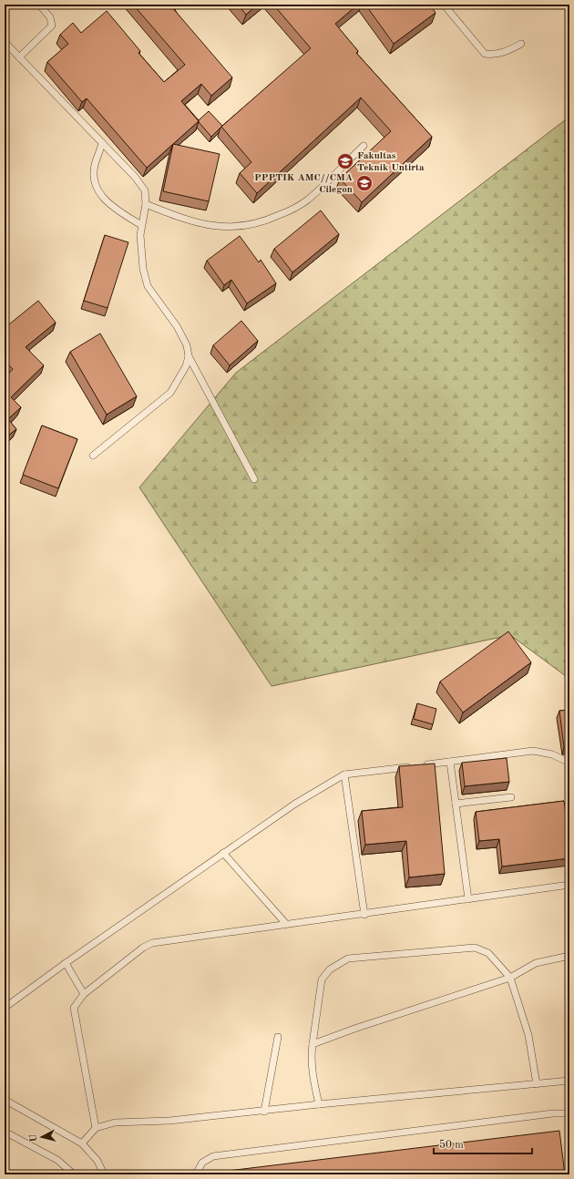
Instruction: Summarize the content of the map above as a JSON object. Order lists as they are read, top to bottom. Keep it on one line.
{"places":{"school or university":["Fakultas Teknik Untirta","PPPTIK AMC//CMA Cilegon"]},"scale_bar":"50 m","north":"left"}
